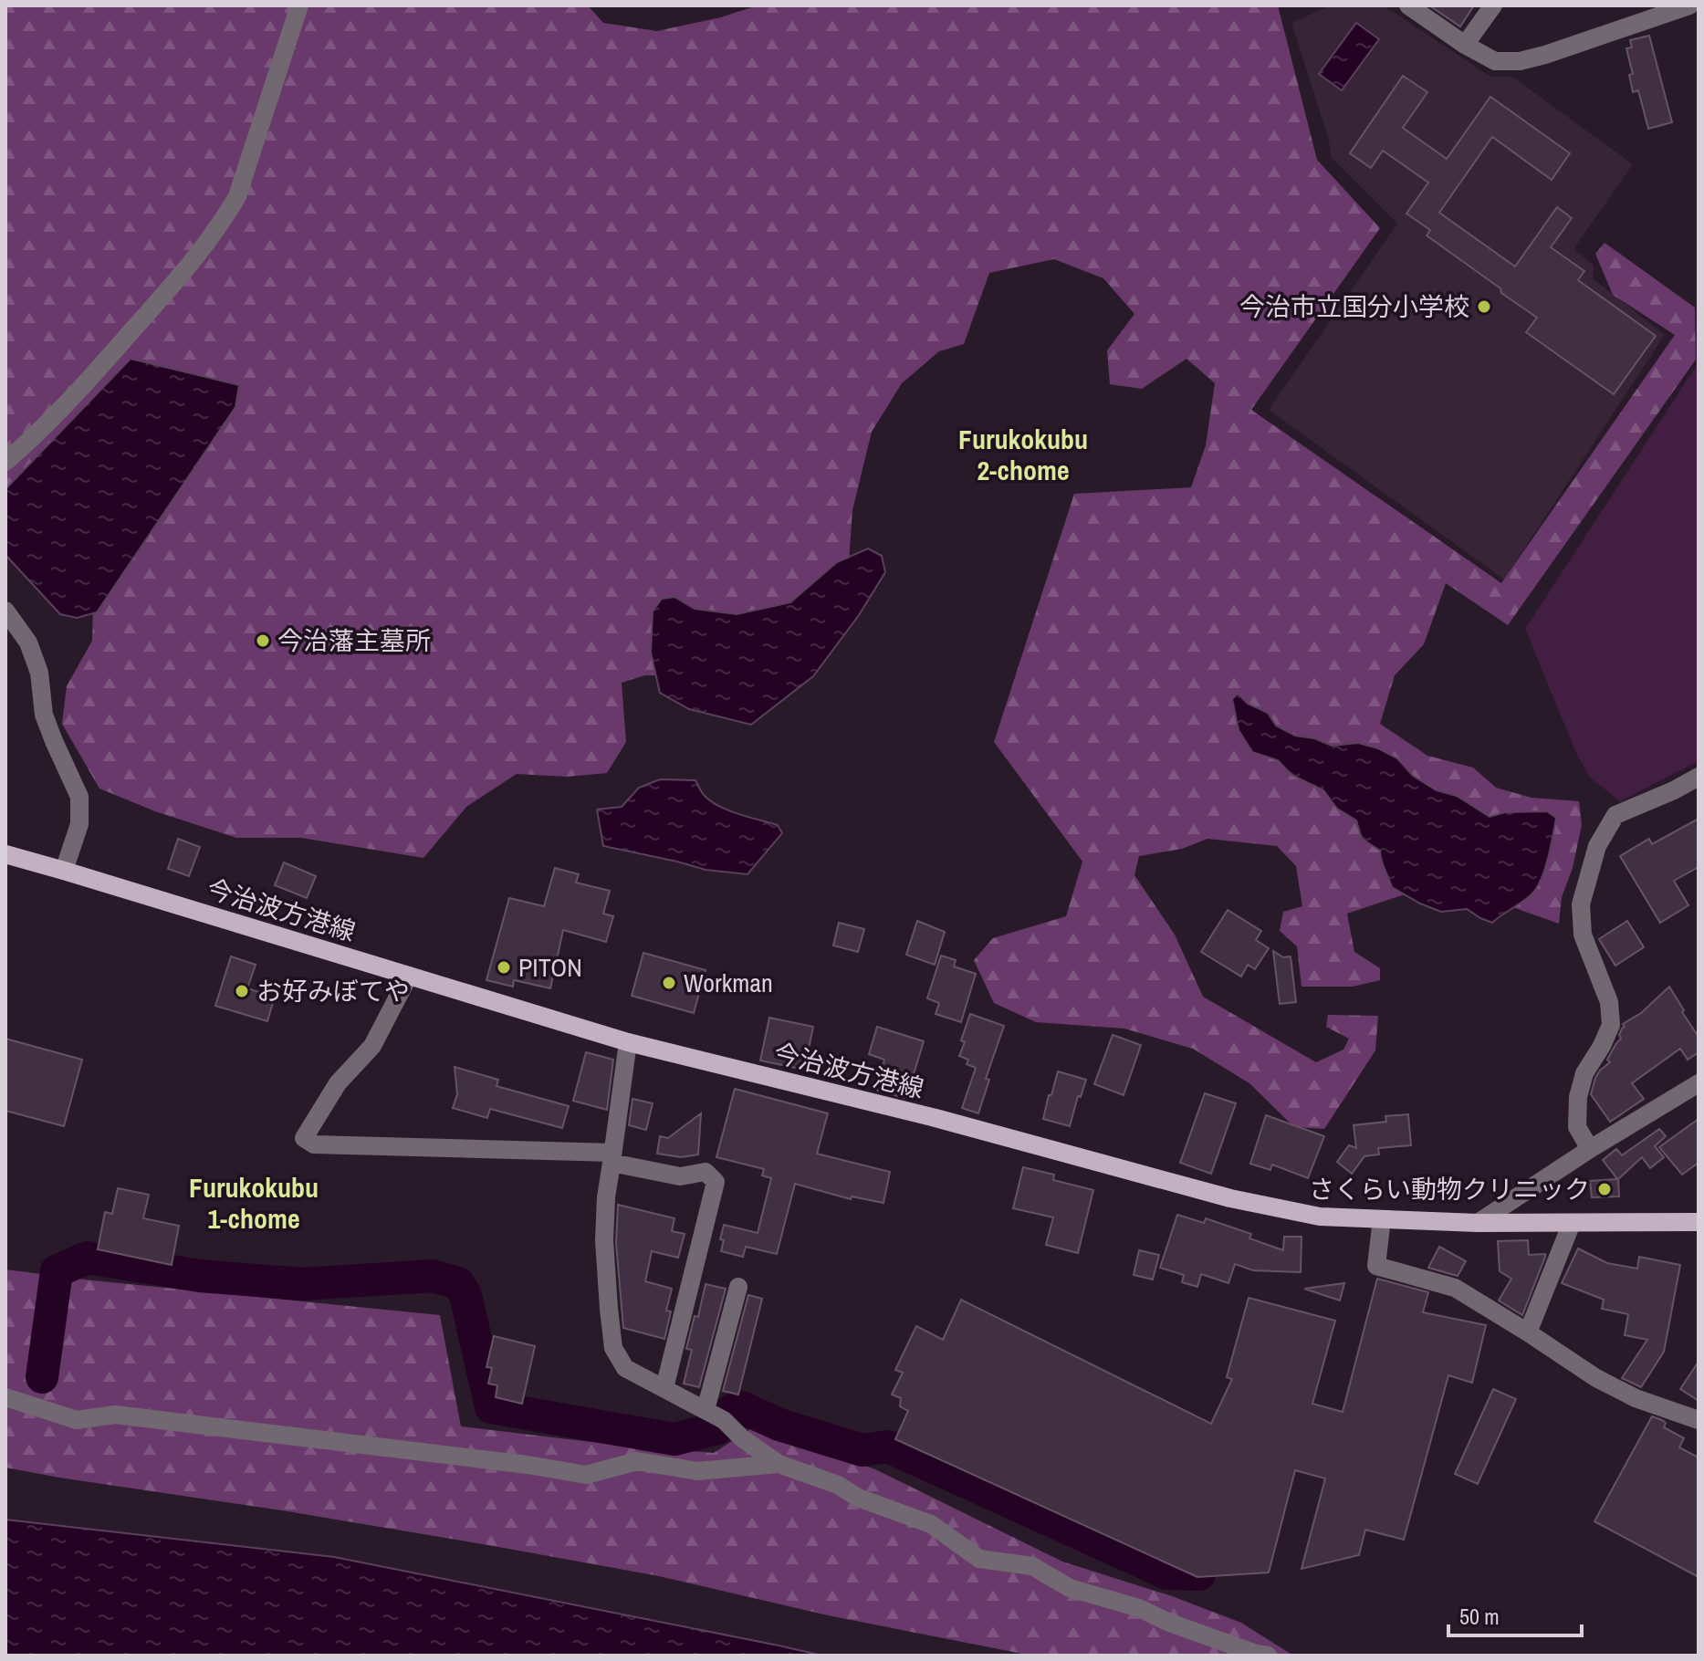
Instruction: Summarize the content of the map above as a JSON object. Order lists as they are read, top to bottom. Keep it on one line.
{"streets":{"main road":["今治波方港線"]},"districts":["Furukokubu 2-chome","Furukokubu 1-chome"],"places":["今治市立国分小学校","今治藩主墓所","PITON","Workman","お好みぼてや","さくらい動物クリニック"],"scale_bar":"50 m"}
